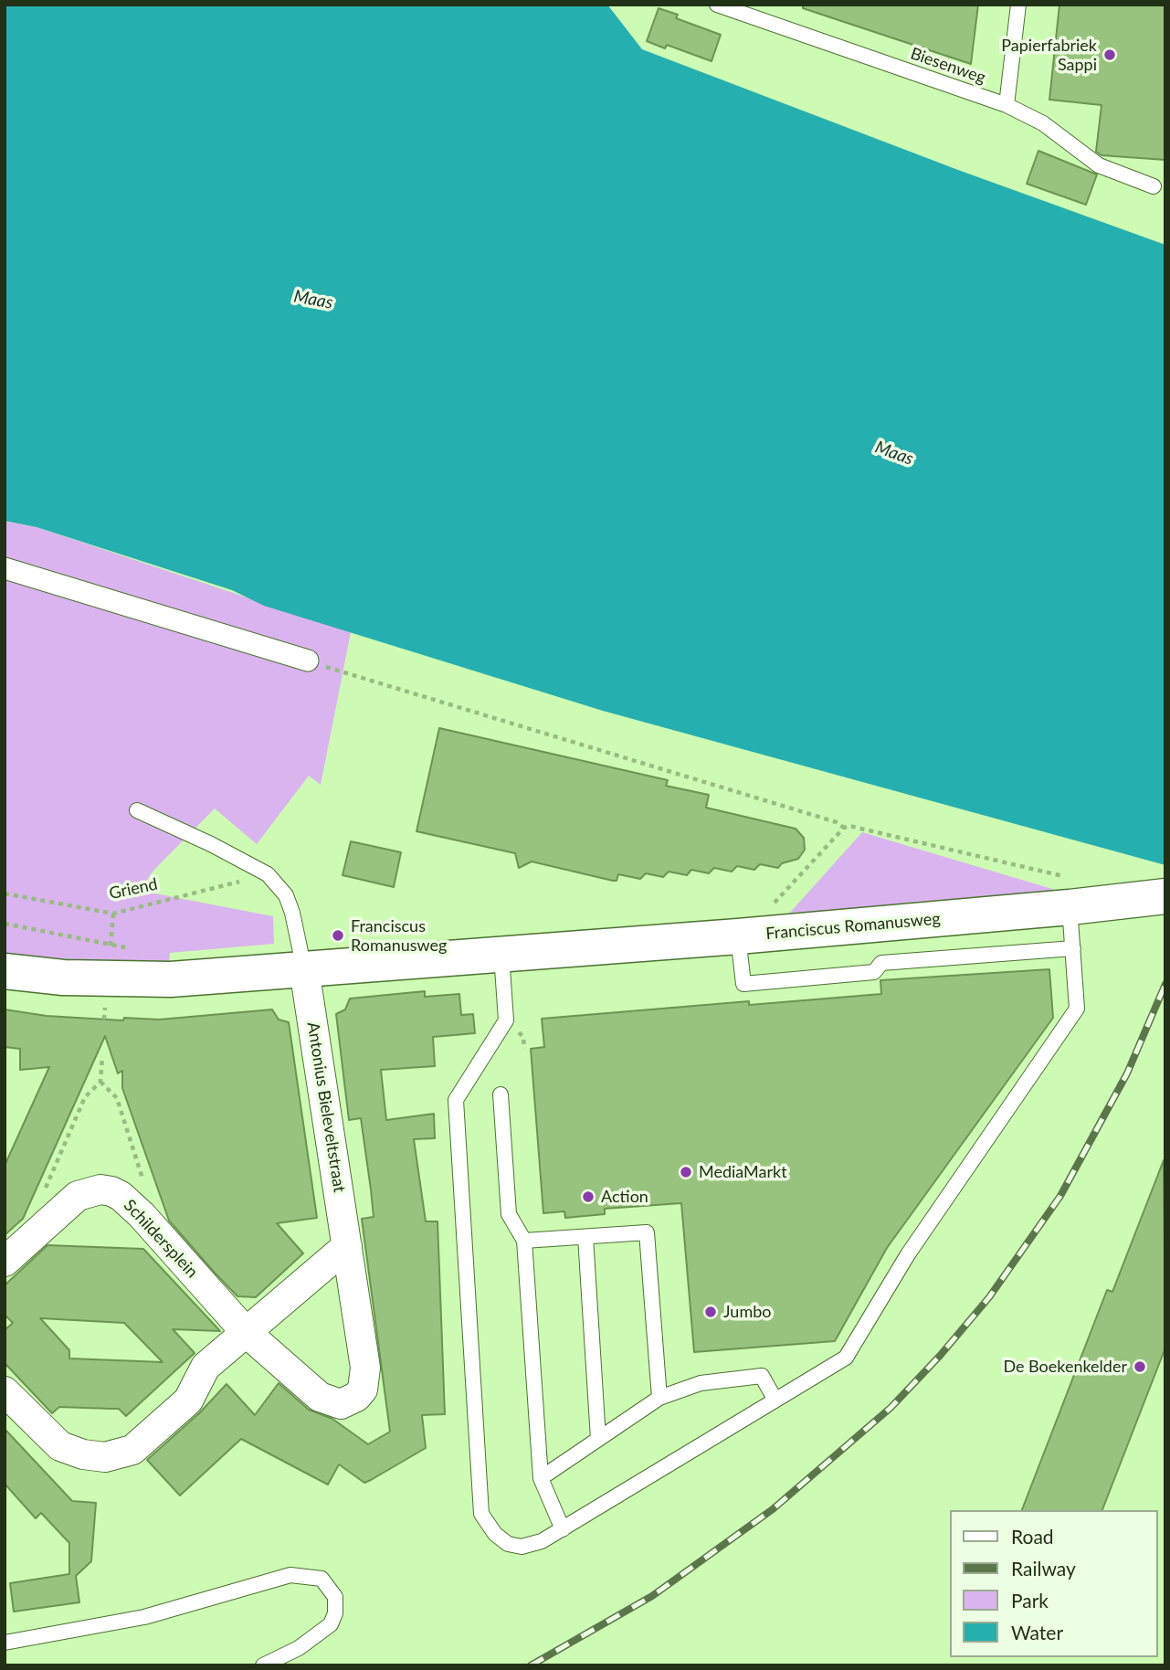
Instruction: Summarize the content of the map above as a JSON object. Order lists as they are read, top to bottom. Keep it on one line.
{"streets":{"street":["Franciscus Romanusweg","Antonius Bieleveltstraat","Schildersplein"],"lane":["Biesenweg"],"path":["Griend"]},"crossings":[["Franciscus Romanusweg","Antonius Bieleveltstraat"],["Antonius Bieleveltstraat","Schildersplein"]],"water":["Maas"],"places":["Papierfabriek Sappi","Franciscus Romanusweg","MediaMarkt","Action","Jumbo","De Boekenkelder"],"legend":["Road","Railway","Park","Water"]}
